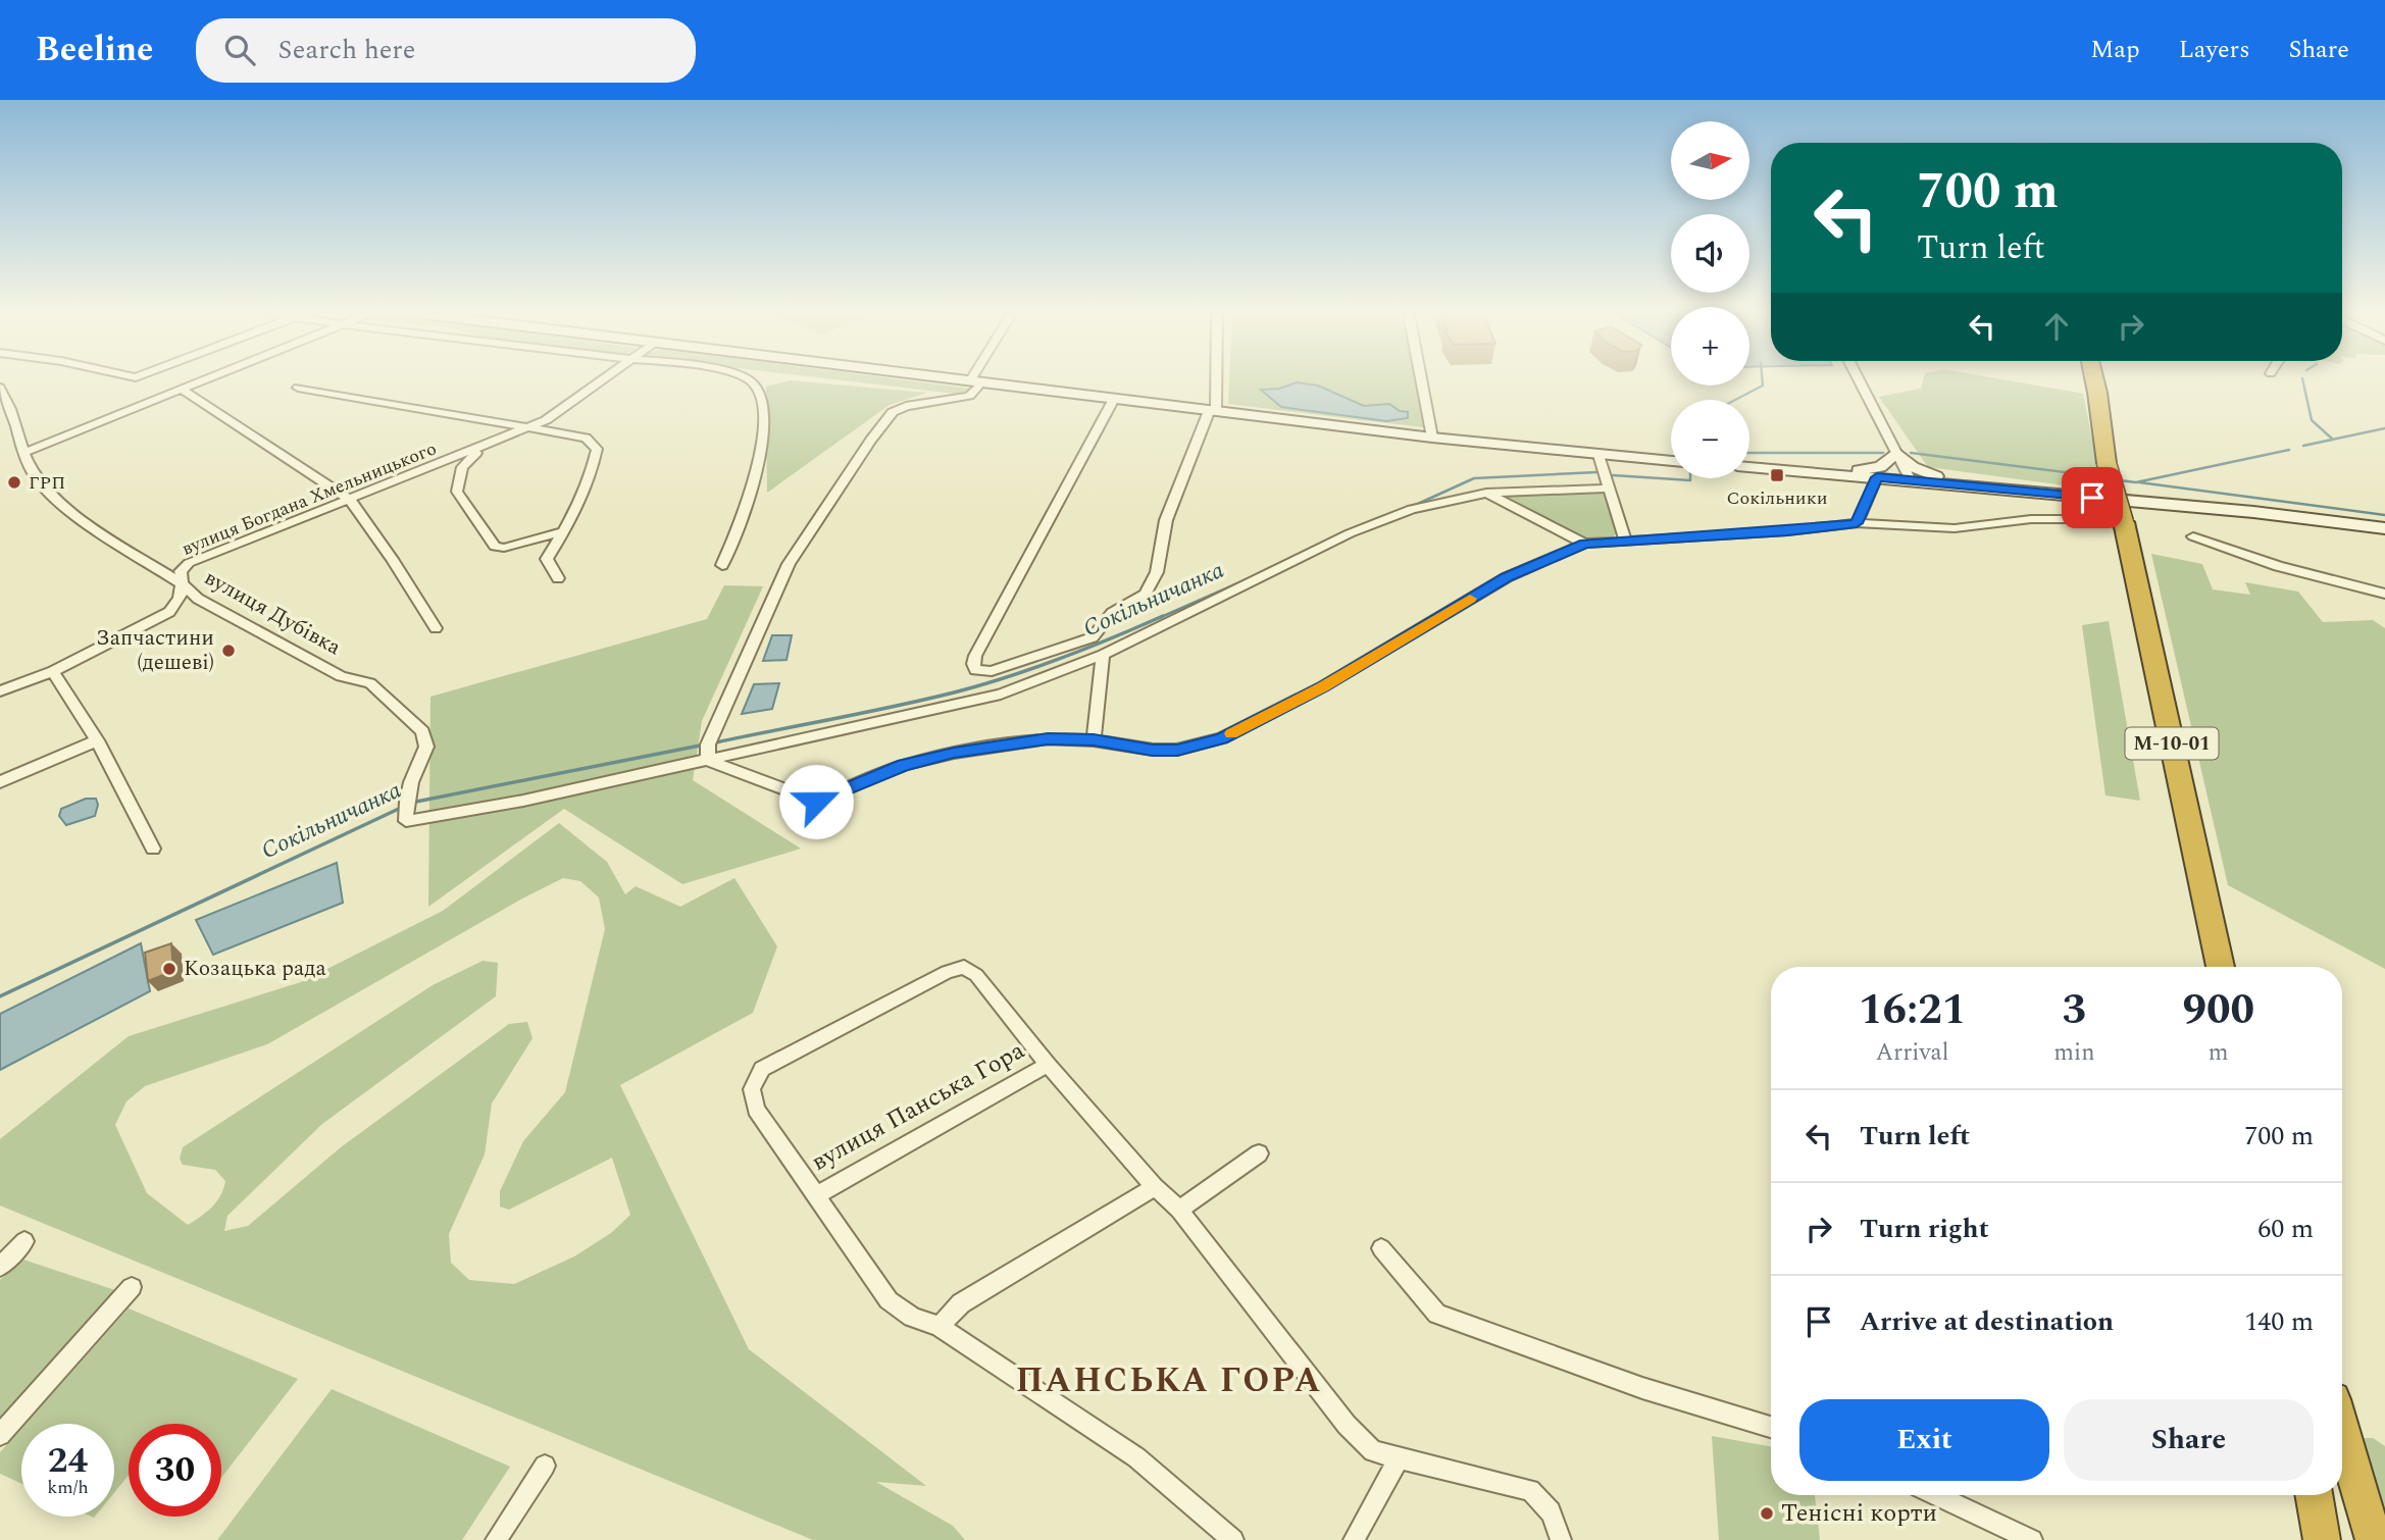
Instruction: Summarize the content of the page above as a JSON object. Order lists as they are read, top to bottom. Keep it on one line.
{"streets":{"highway":["М-10-01"],"street":["вулиця Богдана Хмельницького","вулиця Дубівка","вулиця Панська Гора"]},"crossings":[["вулиця Богдана Хмельницького","вулиця Дубівка"]],"districts":["ПАНСЬКА ГОРА"],"water":["Сокільничанка"],"places":{"transit":["Сокільники"],"other":["ГРП","Запчастини (дешеві)","Козацька рада","Тенісні корти"]},"north":"right","page":{"header":"Beeline","search":"Search here","nav":["Map","Layers","Share"],"map_buttons":["+","−"],"turn":["700 m","Turn left"],"eta":["16:21","Arrival","3","min","900","m"],"list":[{"name":"Turn left","value":"700 m"},{"name":"Turn right","value":"60 m"},{"name":"Arrive at destination","value":"140 m"}],"buttons":["Exit","Share"],"speed":"24 km/h","limit":"30"}}
